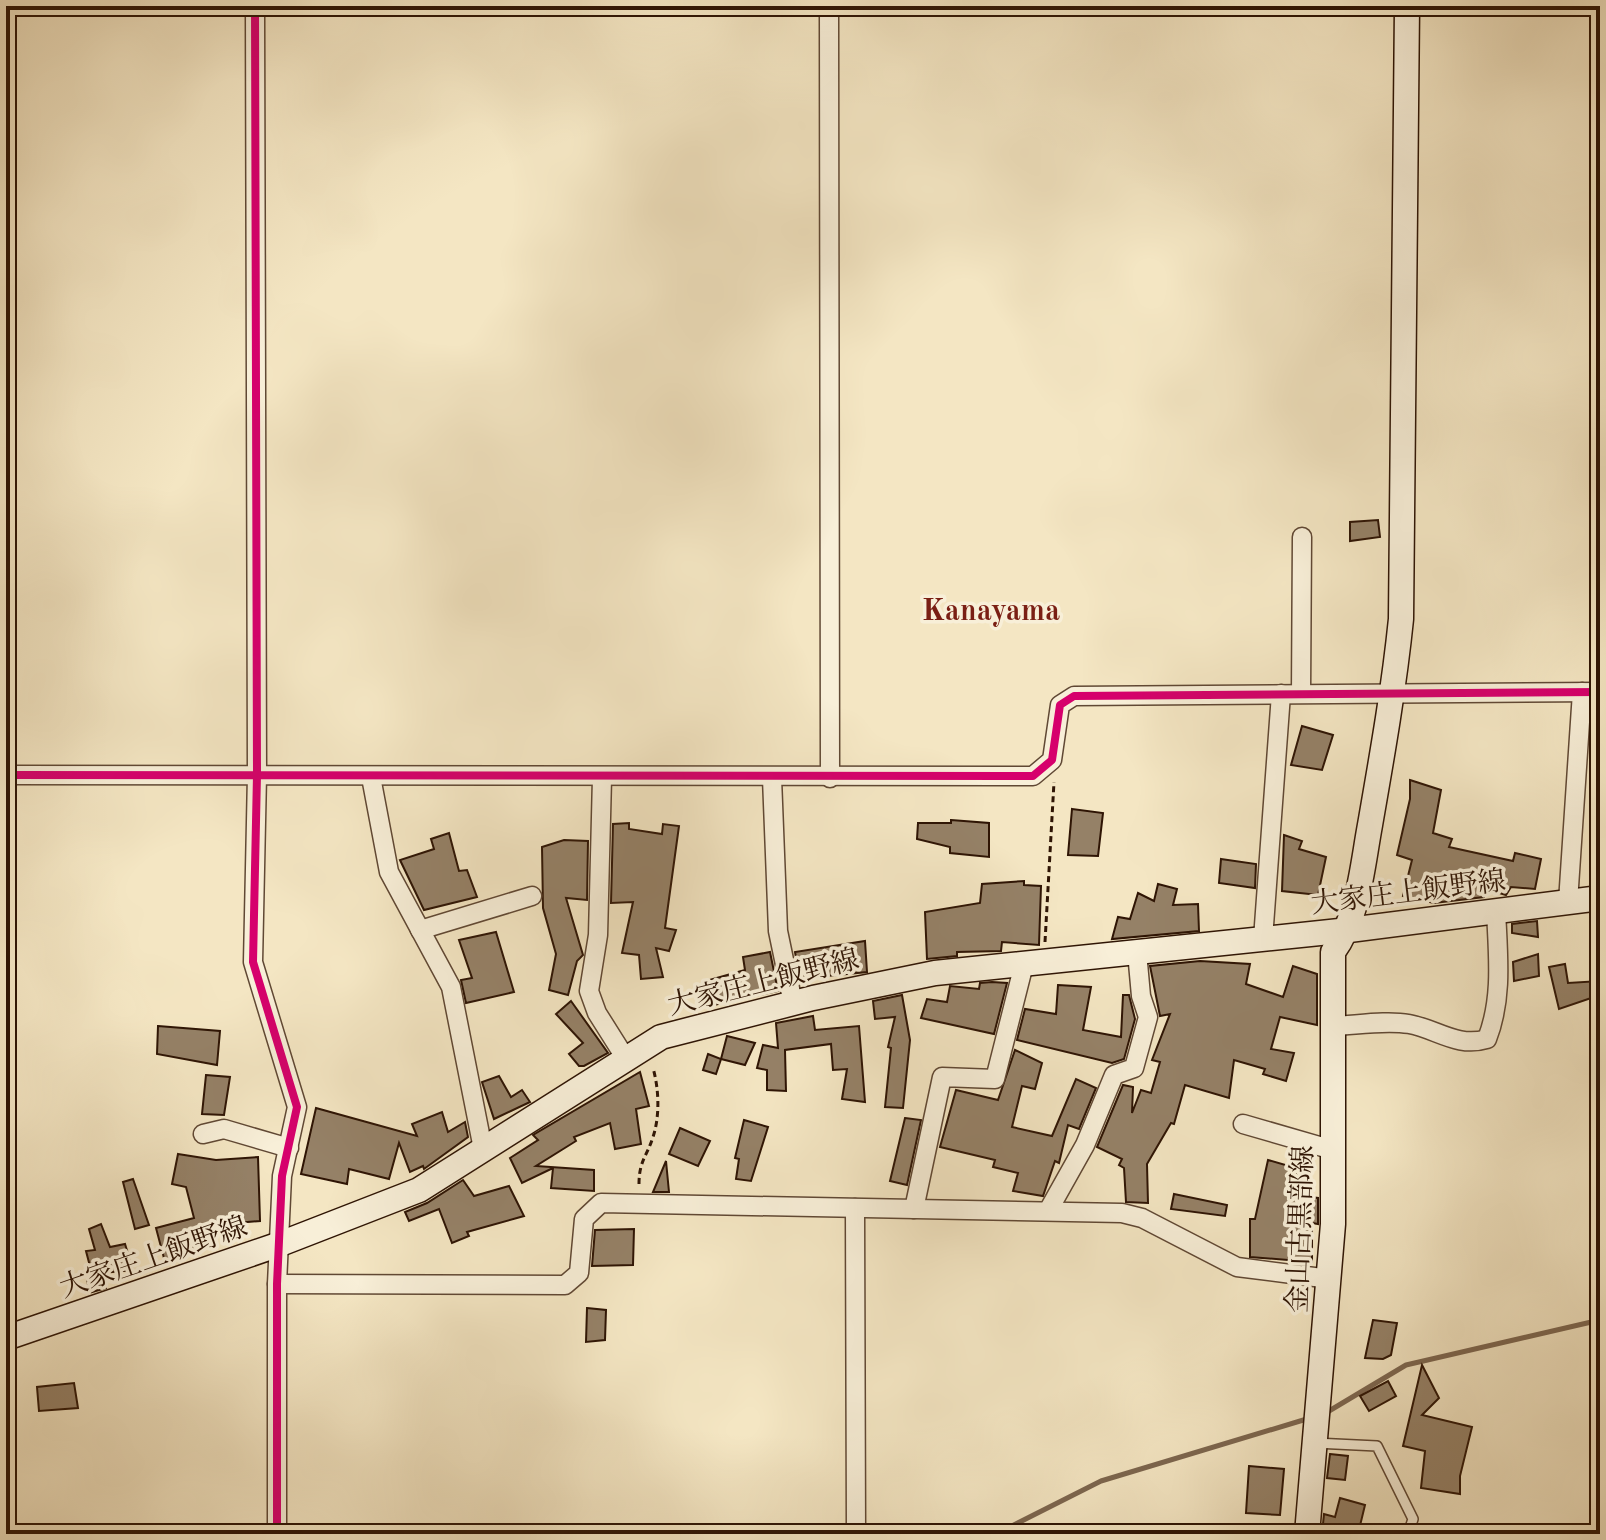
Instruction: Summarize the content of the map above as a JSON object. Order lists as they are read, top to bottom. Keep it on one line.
{"streets":{"main road":["大家庄上飯野線","金山古黒部線"]},"crossings":[["大家庄上飯野線","金山古黒部線"]],"districts":["Kanayama"]}
